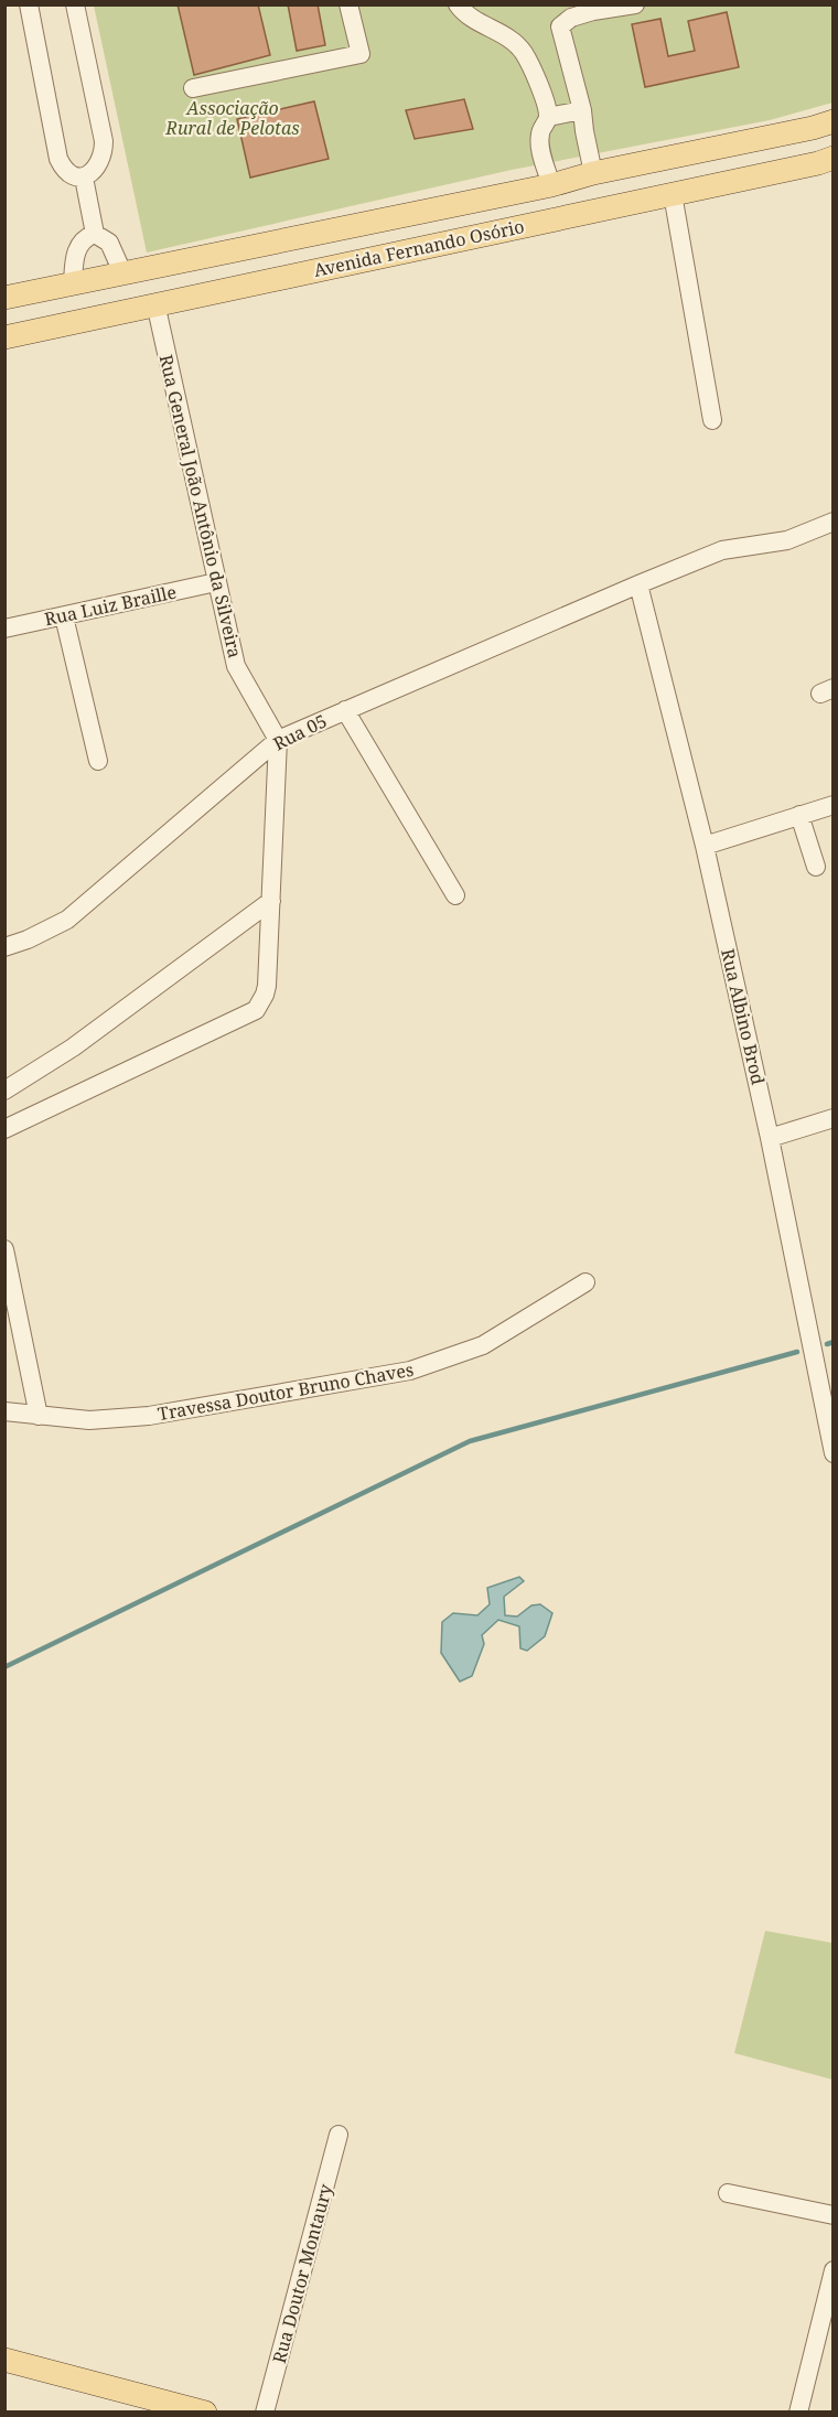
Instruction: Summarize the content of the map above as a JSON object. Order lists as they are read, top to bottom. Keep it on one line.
{"streets":{"main road":["Avenida Fernando Osório"],"street":["Rua General João Antônio da Silveira","Rua Luiz Braille","Rua 05","Rua Albino Brod","Travessa Doutor Bruno Chaves","Rua Doutor Montaury"]},"crossings":[["Avenida Fernando Osório","Rua General João Antônio da Silveira"],["Rua General João Antônio da Silveira","Rua Luiz Braille"],["Rua General João Antônio da Silveira","Rua 05"],["Rua 05","Rua Albino Brod"]],"parks":["Associação Rural de Pelotas"]}
